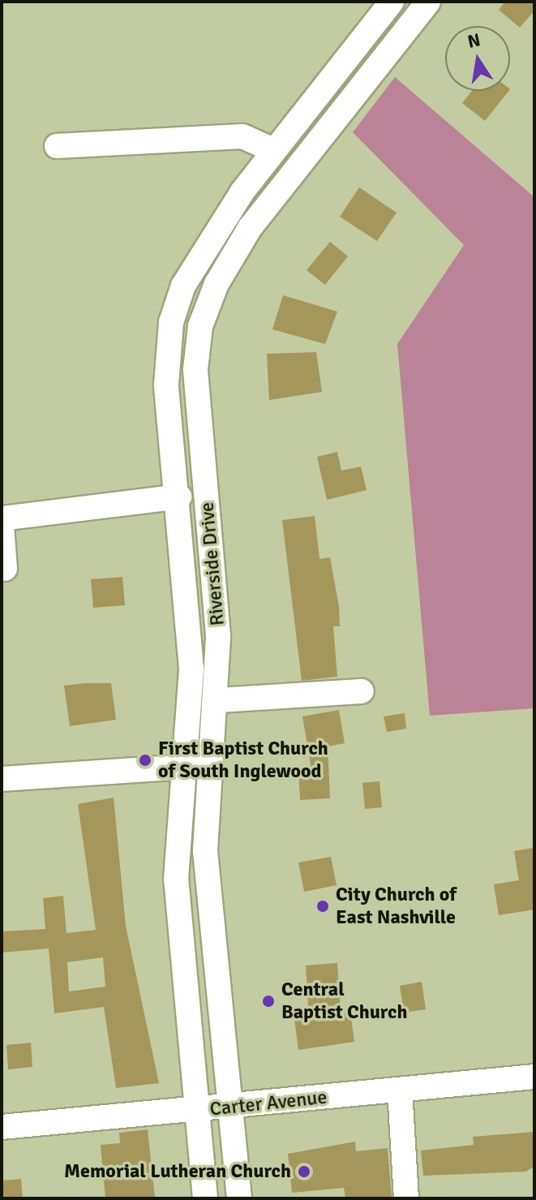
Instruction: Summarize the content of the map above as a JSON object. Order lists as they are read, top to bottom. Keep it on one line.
{"streets":{"street":["Riverside Drive","Carter Avenue"]},"crossings":[["Riverside Drive","Carter Avenue"]],"places":["First Baptist Church of South Inglewood","City Church of East Nashville","Central Baptist Church","Memorial Lutheran Church"],"north":"top"}
